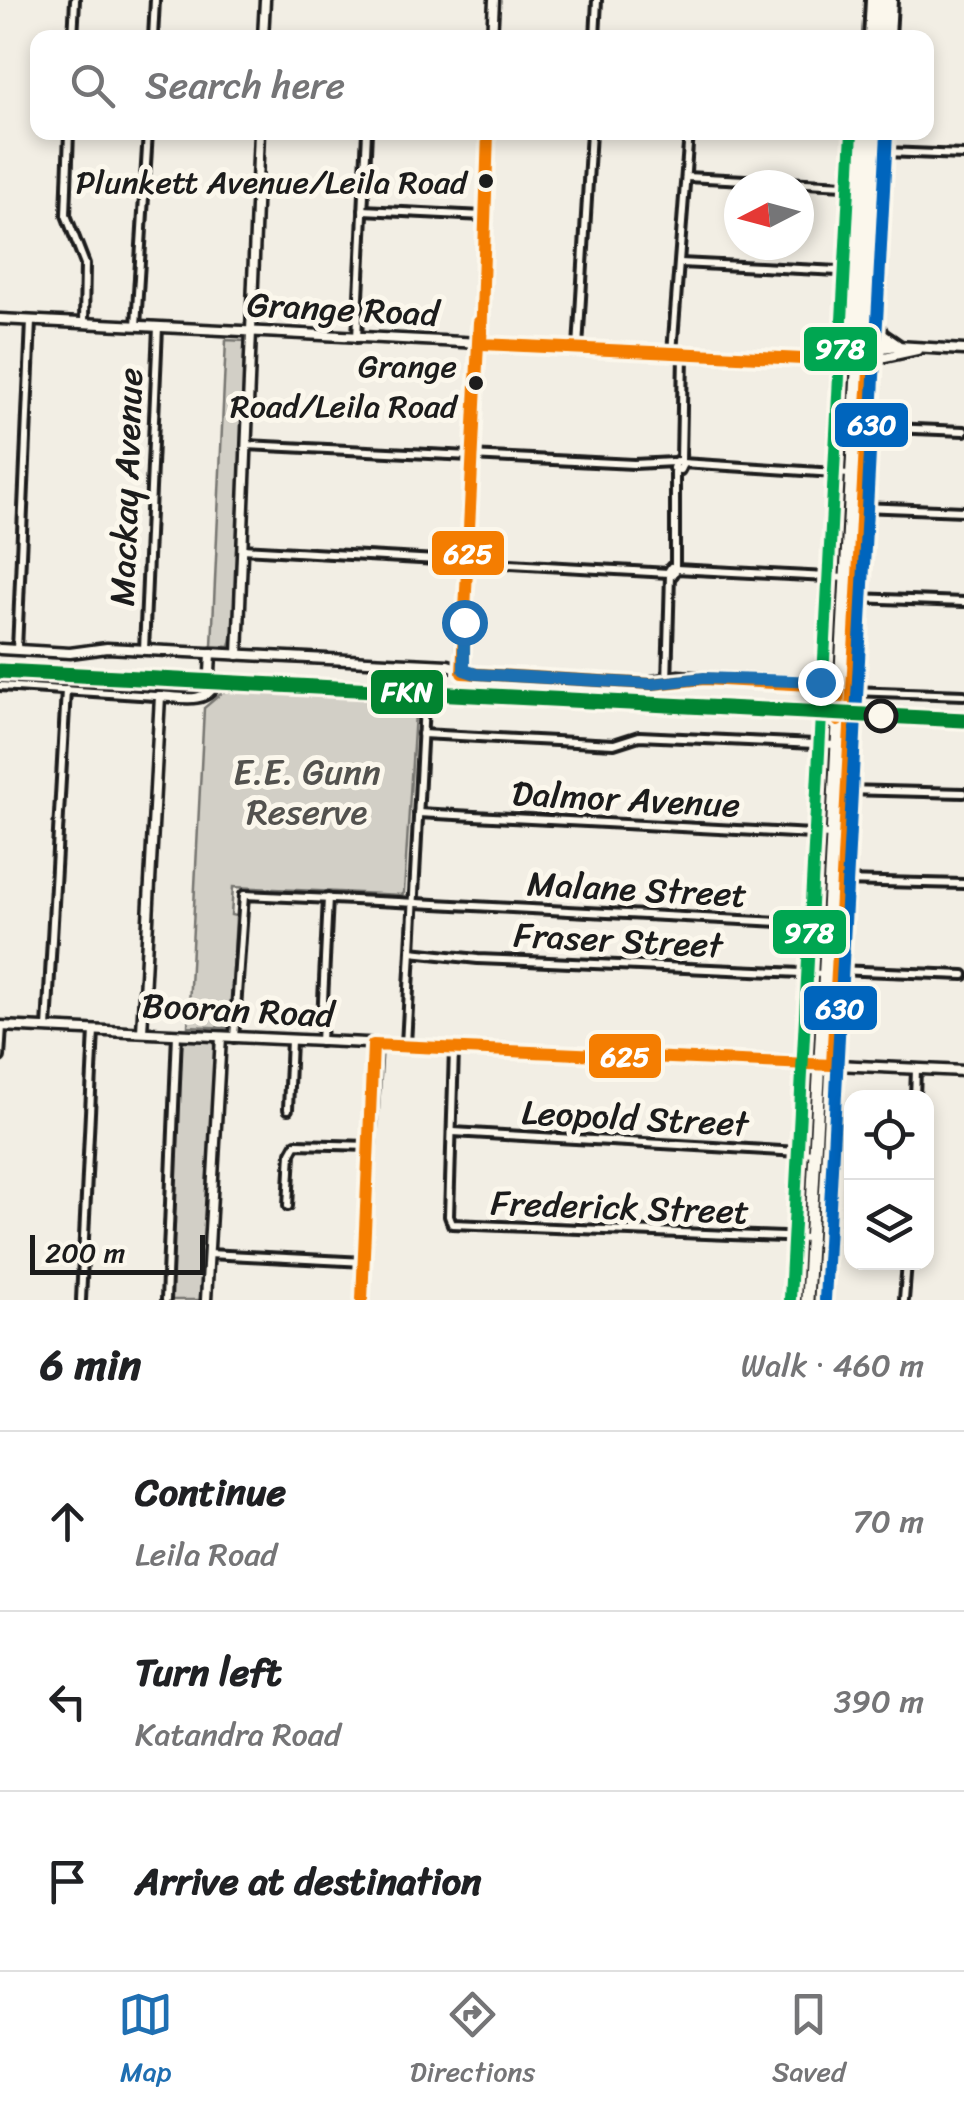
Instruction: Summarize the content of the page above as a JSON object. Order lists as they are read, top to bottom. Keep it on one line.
{"streets":{"street":["Grange Road","Mackay Avenue","Dalmor Avenue","Malane Street","Fraser Street","Booran Road","Leopold Street","Frederick Street"]},"crossings":[["Grange Road","Mackay Avenue"],["Malane Street","Booran Road"],["Leopold Street","Frederick Street"]],"parks":["E.E. Gunn Reserve"],"places":["Plunkett Avenue/Leila Road","Grange Road/Leila Road"],"lines":["transit line 625","transit line 630","transit line 978","transit line FKN"],"scale_bar":"200 m","north":"left","page":{"search":"Search here","scale":"200 m","heading":["6 min","Walk · 460 m"],"list":[["Continue","Leila Road","70 m"],["Turn left","Katandra Road","390 m"],"Arrive at destination"],"nav":["Map","Directions","Saved"]}}
